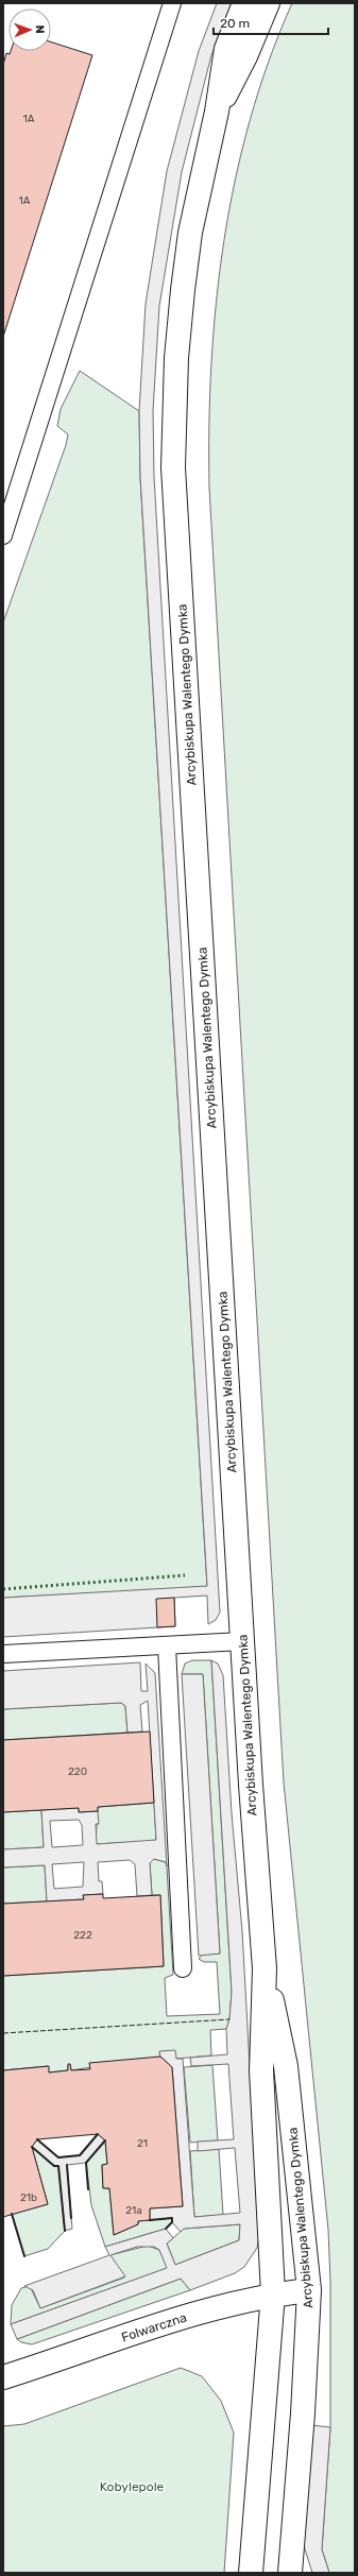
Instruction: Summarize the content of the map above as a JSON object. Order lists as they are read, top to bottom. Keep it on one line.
{"streets":{"street":["Arcybiskupa Walentego Dymka","Folwarczna"]},"crossings":[["Arcybiskupa Walentego Dymka","Folwarczna"]],"parks":["Kobylepole"],"house_numbers":["1A","1A","220","222","21","21b","21a"],"scale_bar":"20 m","north":"right"}
